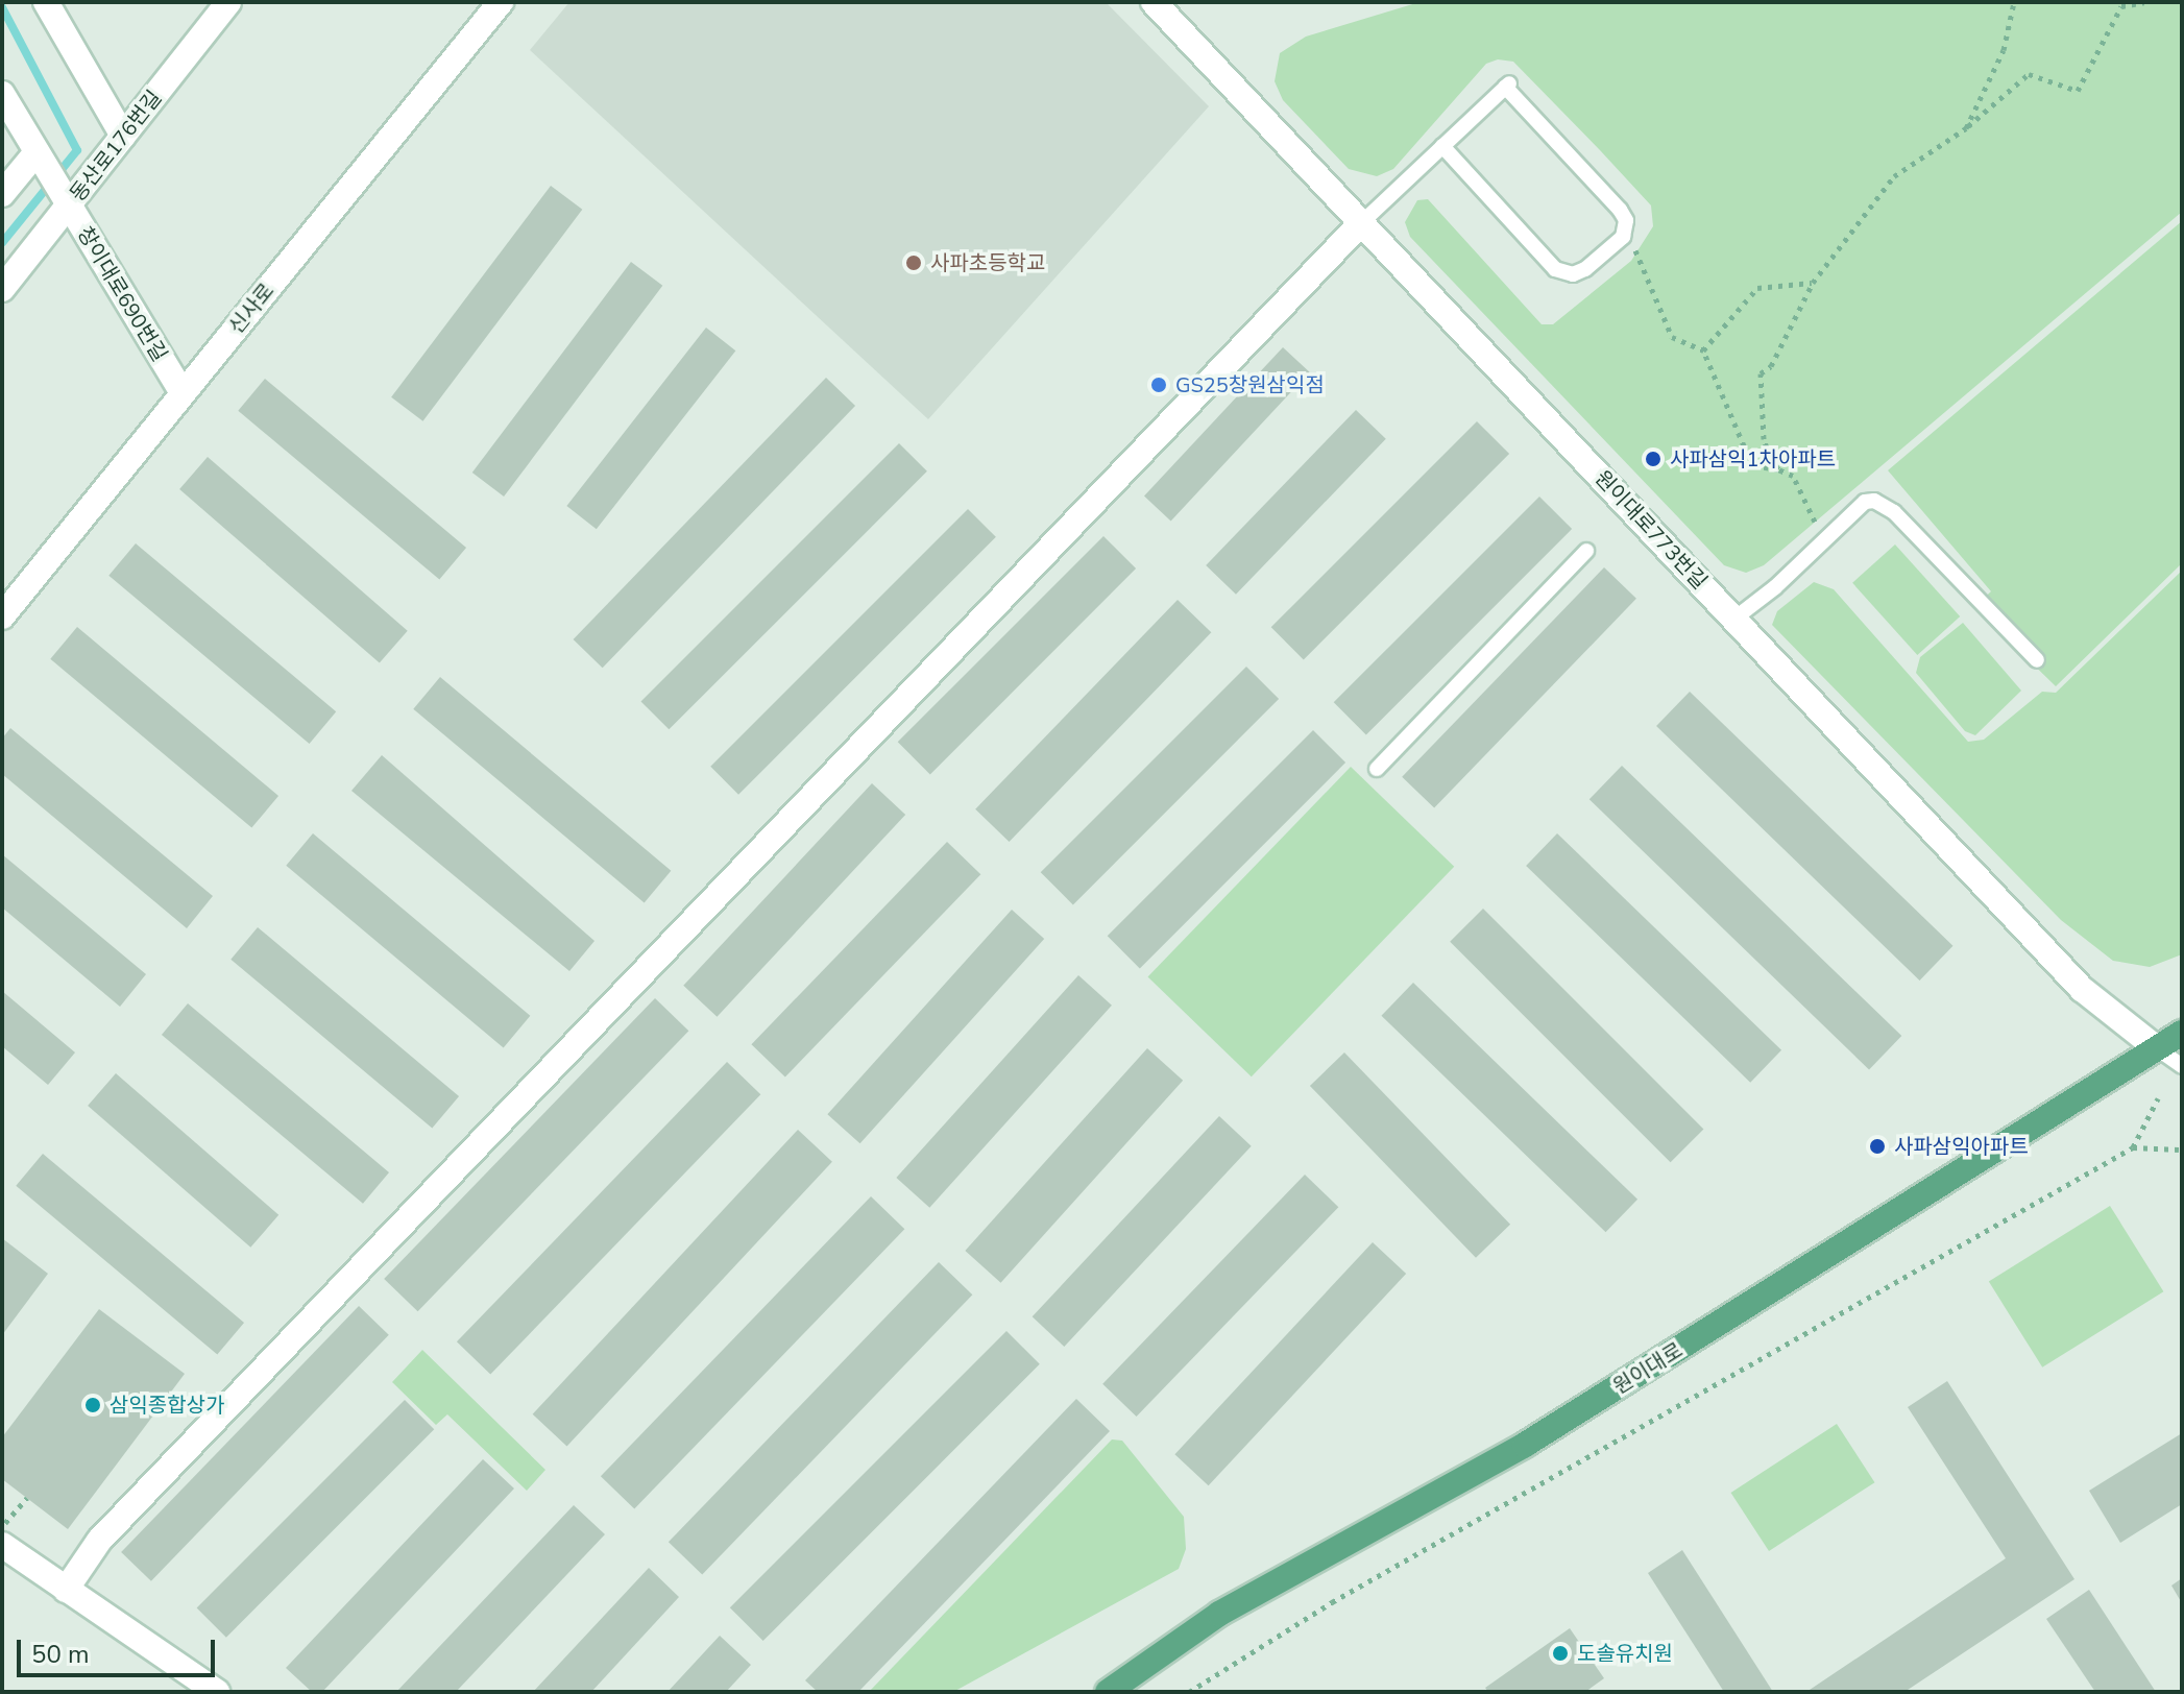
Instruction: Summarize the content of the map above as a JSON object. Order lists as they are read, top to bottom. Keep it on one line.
{"streets":{"main road":["원이대로"],"street":["동산로176번길","창이대로690번길","신사로","원이대로773번길"]},"crossings":[["동산로176번길","창이대로690번길"],["창이대로690번길","신사로"],["원이대로773번길","원이대로"]],"places":["사파초등학교","GS25창원삼익점","사파삼익1차아파트","사파삼익아파트","삼익종합상가","도솔유치원"],"scale_bar":"50 m"}
